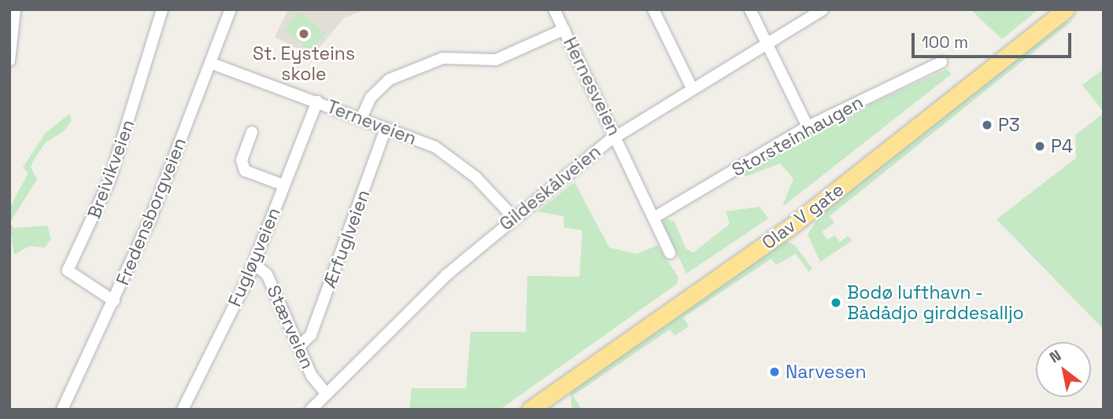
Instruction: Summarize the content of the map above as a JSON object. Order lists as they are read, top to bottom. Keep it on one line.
{"streets":{"highway":["Olav V gate"],"street":["Hernesveien","Terneveien","Storsteinhaugen","Breivikveien","Gildeskålveien","Fredensborgveien","Ærfuglveien","Fugløyveien","Stærveien"]},"crossings":[["Hernesveien","Storsteinhaugen"],["Hernesveien","Gildeskålveien"],["Terneveien","Gildeskålveien"],["Terneveien","Fredensborgveien"],["Terneveien","Ærfuglveien"],["Terneveien","Fugløyveien"],["Breivikveien","Fredensborgveien"],["Gildeskålveien","Stærveien"],["Ærfuglveien","Stærveien"],["Fugløyveien","Stærveien"]],"places":["St. Eysteins skole","P3","P4","Bodø lufthavn - Bådådjo girddesalljo","Narvesen"],"scale_bar":"100 m","north":"top left"}
